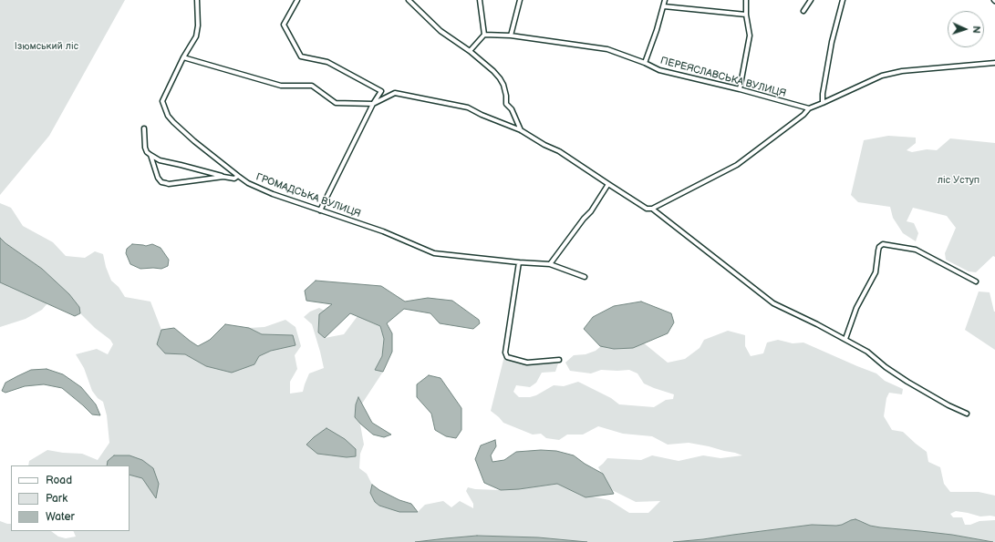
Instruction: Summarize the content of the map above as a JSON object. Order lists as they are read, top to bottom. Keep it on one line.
{"streets":{"street":["ПЕРЕЯСЛАВСЬКА ВУЛИЦЯ","ГРОМАДСЬКА ВУЛИЦЯ"]},"parks":["Ізюмський ліс","ліс Уступ"],"legend":["Road","Park","Water"],"north":"right"}
